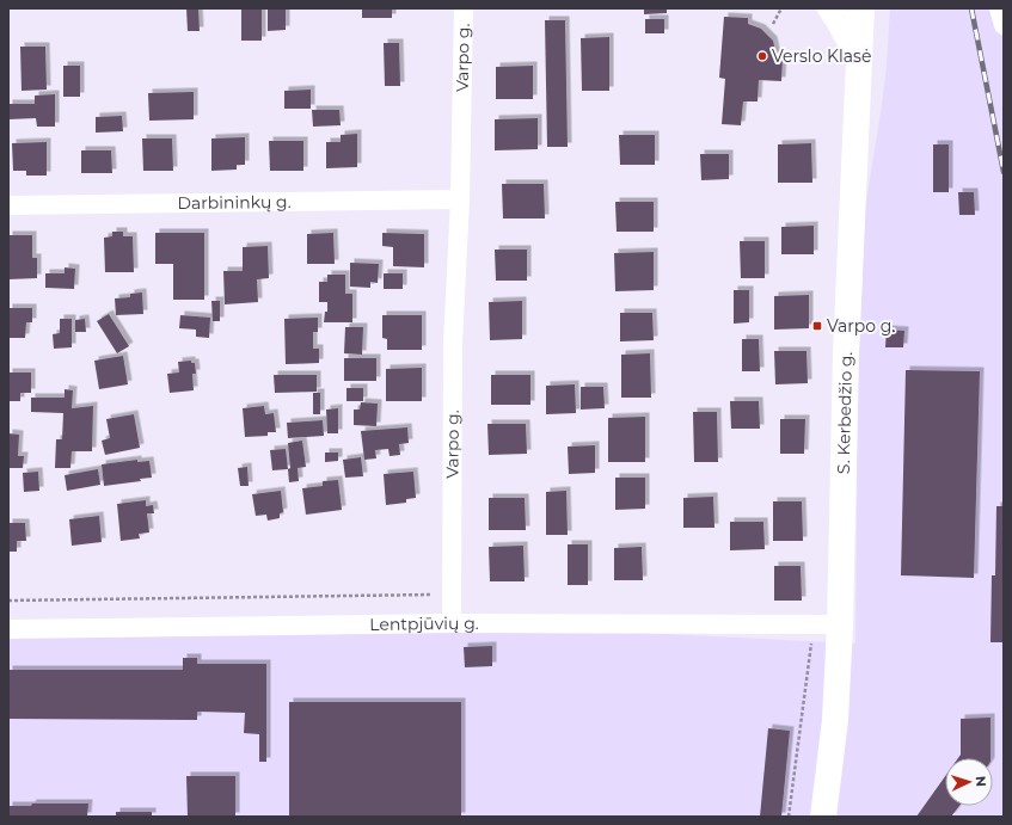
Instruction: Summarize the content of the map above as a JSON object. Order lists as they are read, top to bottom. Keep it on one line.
{"streets":{"main road":["S. Kerbedžio g."],"street":["Varpo g.","Darbininkų g.","Lentpjūvių g."]},"crossings":[["Varpo g.","Darbininkų g."],["Varpo g.","Lentpjūvių g."],["S. Kerbedžio g.","Lentpjūvių g."]],"places":{"other":["Verslo Klasė"],"transit":["Varpo g."]},"north":"right"}
